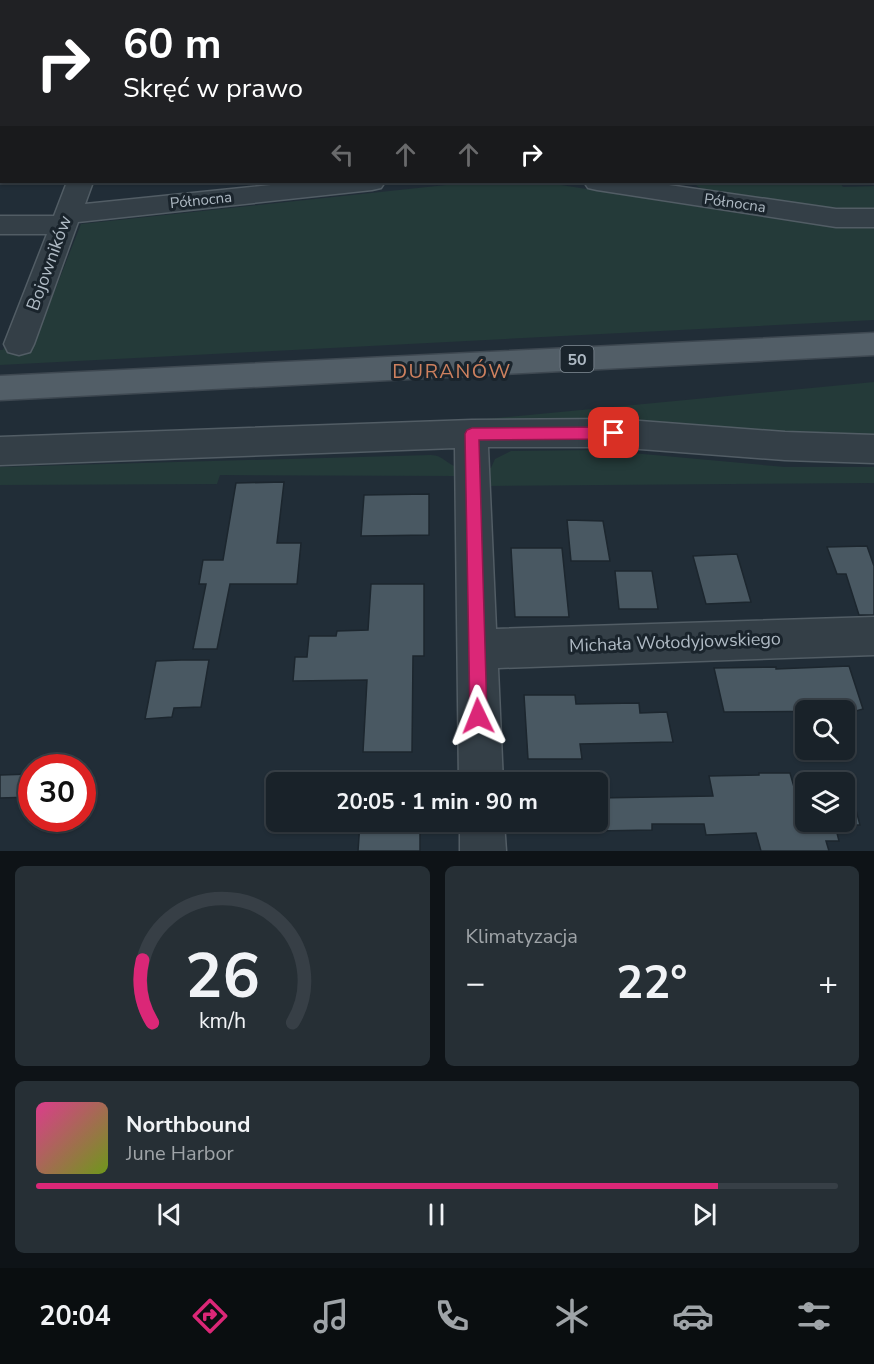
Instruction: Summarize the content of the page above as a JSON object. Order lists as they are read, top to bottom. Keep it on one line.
{"streets":{"main road":["50"],"street":["Północna","Bojowników","Michała Wołodyjowskiego"]},"crossings":[["Północna","Bojowników"]],"districts":["DURANÓW"],"page":{"turn":["60 m","Skręć w prawo"],"limit":"30","trip":"20:05 · 1 min · 90 m","tile":"Klimatyzacja","heat":["−","22°","+"],"song":["Northbound","June Harbor"],"tabs":"20:04","gauge":["26","km/h"]}}
